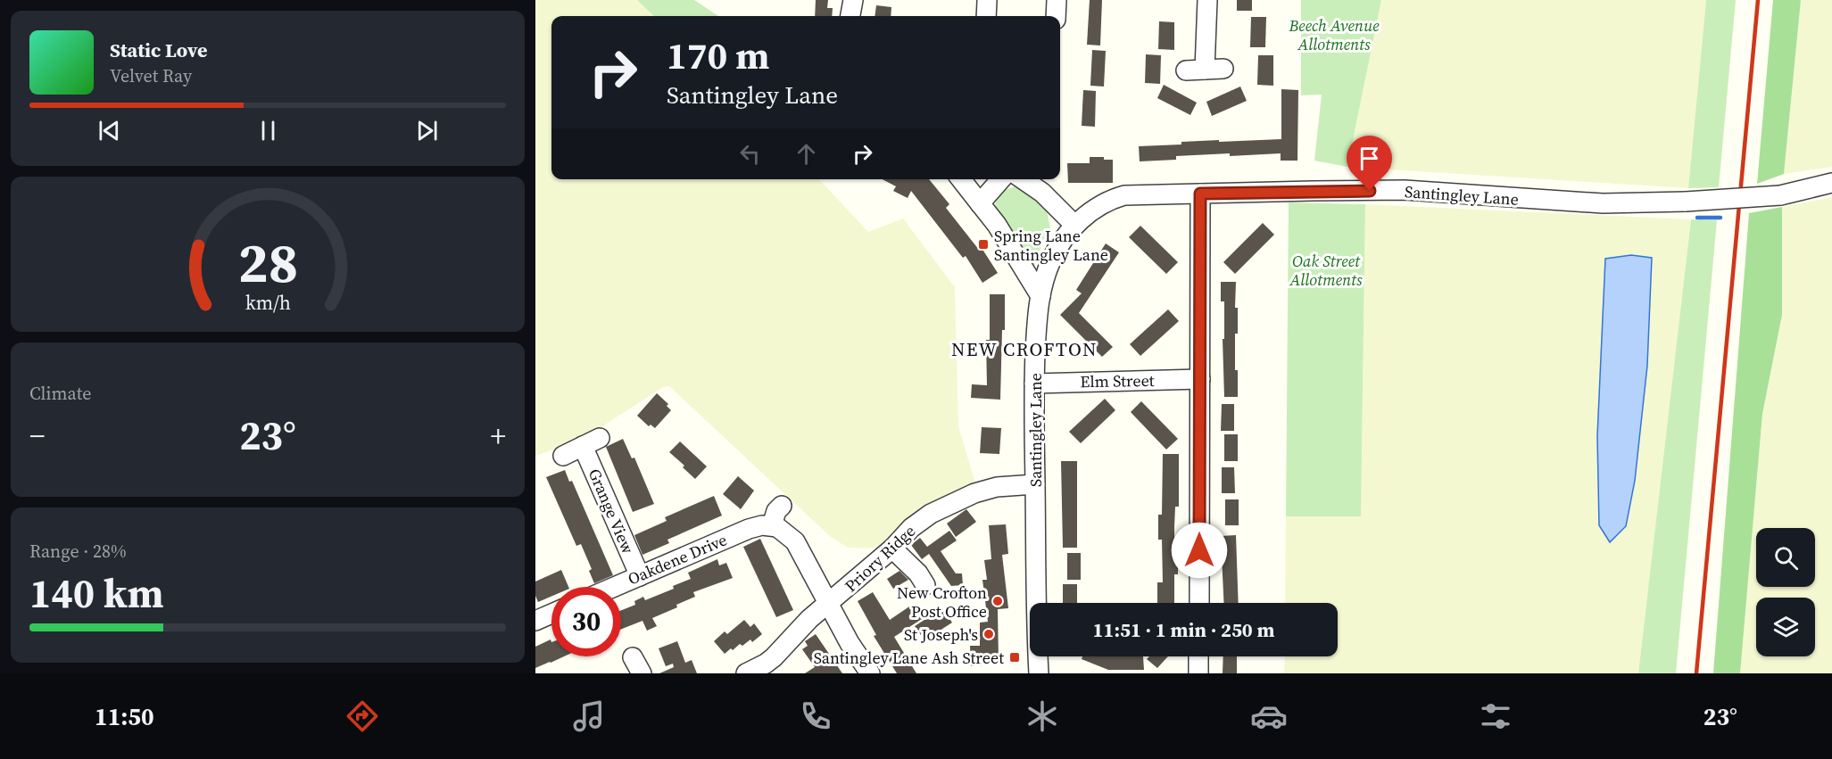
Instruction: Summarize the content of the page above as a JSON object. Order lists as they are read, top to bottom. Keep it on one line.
{"streets":{"street":["Santingley Lane","Elm Street","Grange View","Priory Ridge","Oakdene Drive"]},"crossings":[["Santingley Lane","Elm Street"],["Santingley Lane","Priory Ridge"],["Grange View","Oakdene Drive"]],"districts":["NEW CROFTON"],"parks":["Beech Avenue Allotments","Oak Street Allotments"],"places":{"transit":["Spring Lane Santingley Lane","Santingley Lane Ash Street"],"other":["New Crofton Post Office","St Joseph's"]},"page":{"turn":["170 m","Santingley Lane"],"song":["Static Love","Velvet Ray"],"tile":["Climate",["Range · 28%","140 km"]],"heat":["−","23°","+"],"limit":"30","trip":"11:51 · 1 min · 250 m","tabs":["11:50","23°"],"gauge":["28","km/h"]}}
